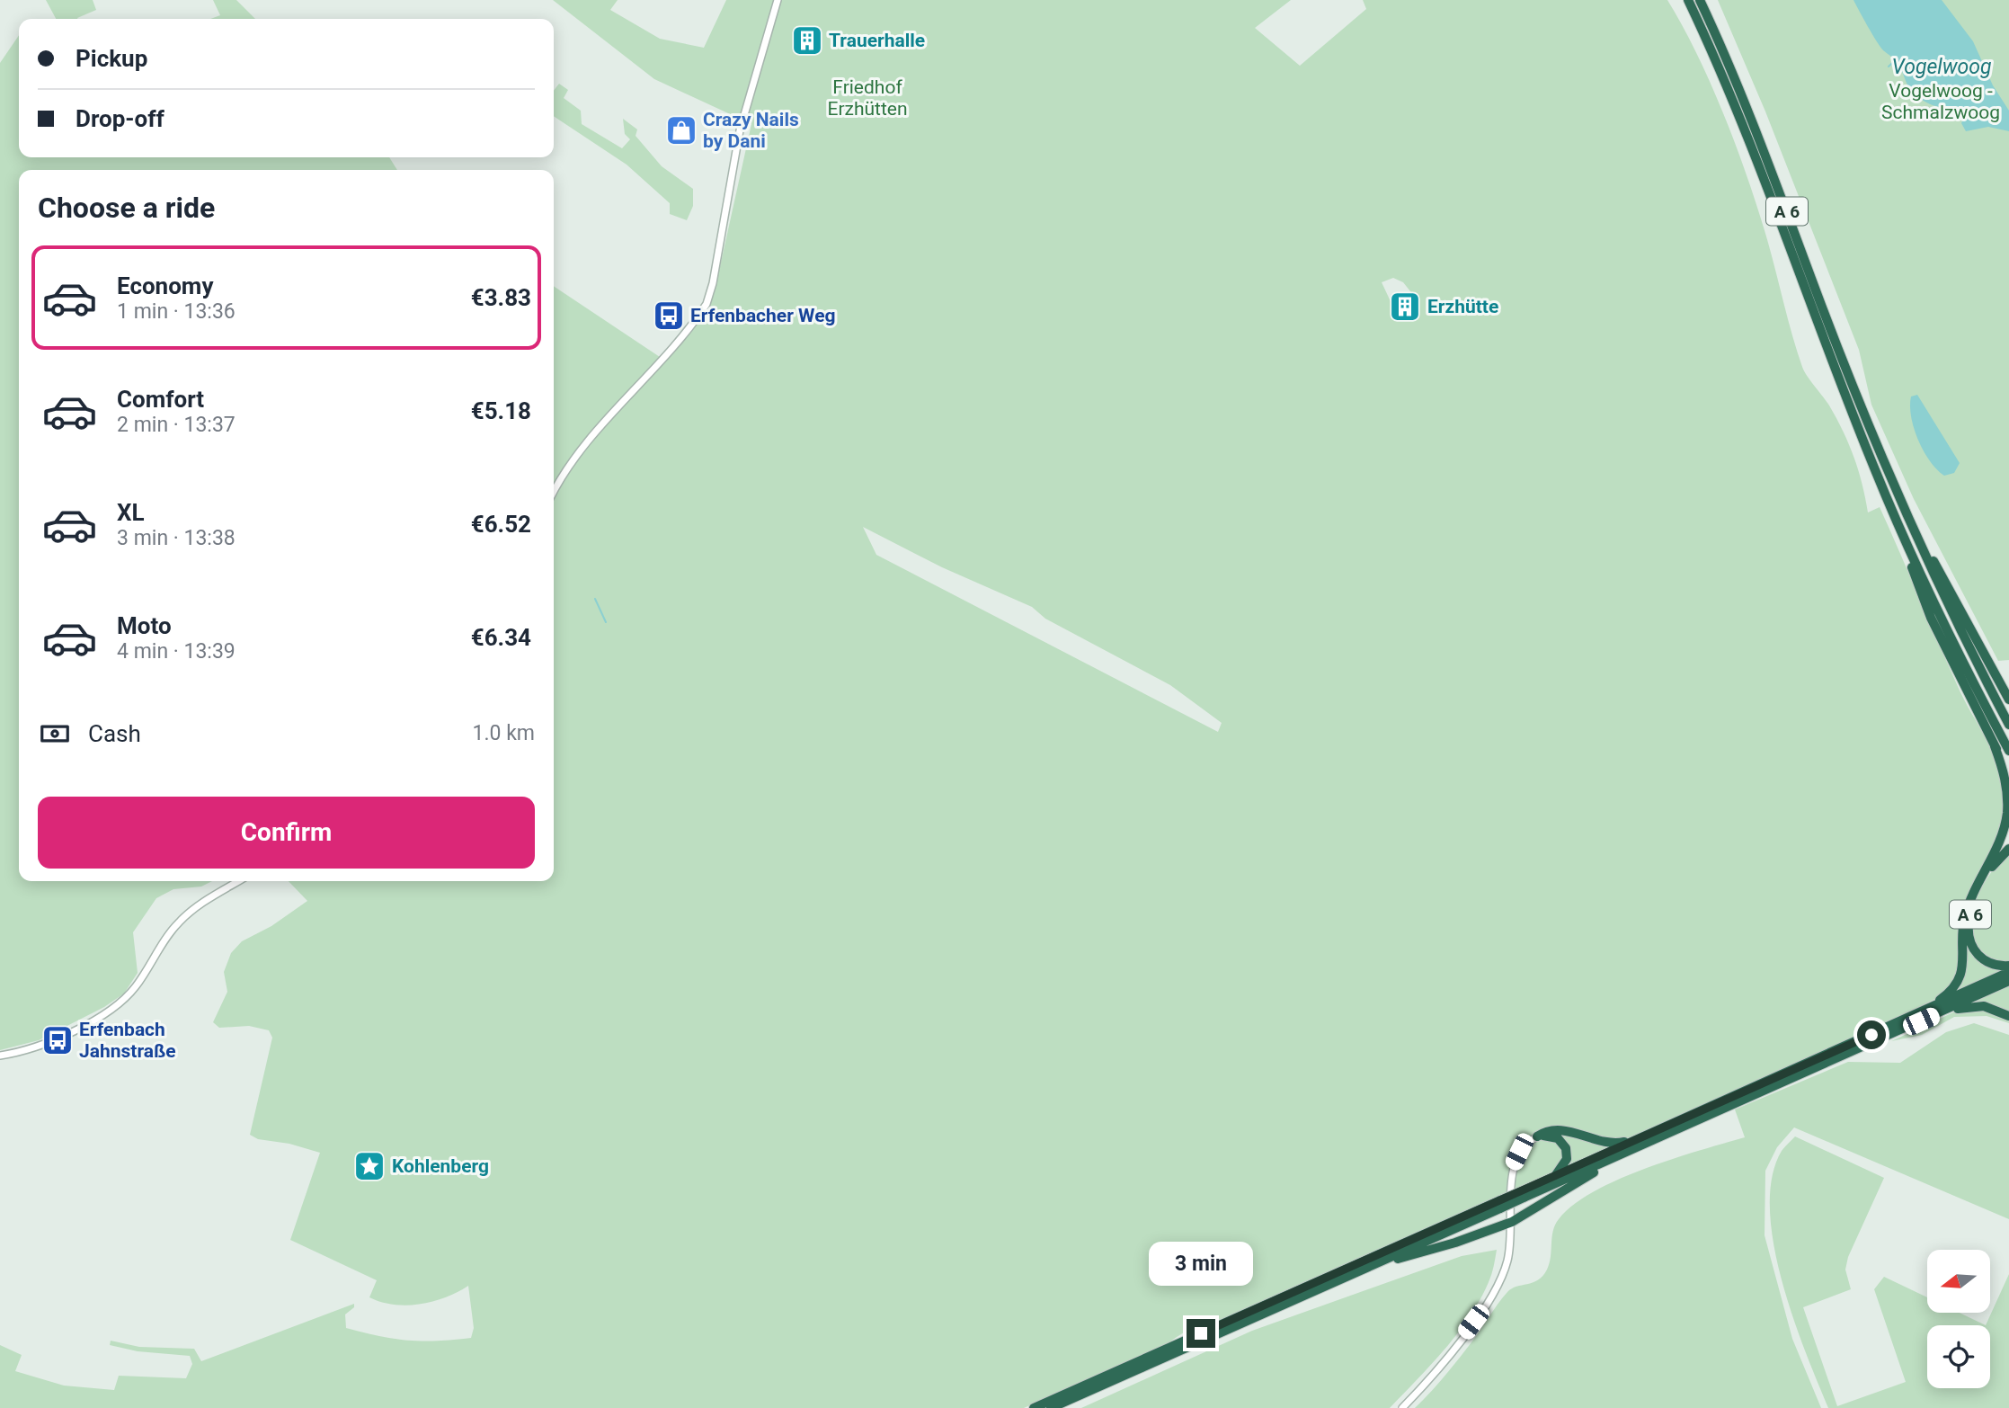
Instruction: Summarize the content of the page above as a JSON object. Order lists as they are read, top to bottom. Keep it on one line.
{"streets":{"highway":["A 6"]},"water":["Vogelwoog"],"parks":["Friedhof Erzhütten","Vogelwoog - Schmalzwoog"],"places":{"building":["Trauerhalle","Erzhütte"],"shop":["Crazy Nails by Dani"],"bus stop":["Erfenbacher Weg","Erfenbach Jahnstraße"],"place":["Kohlenberg"]},"north":"left","page":{"banner":["Pickup","Drop-off"],"heading":"Choose a ride","list":[{"name":"Economy","note":"1 min · 13:36","value":"€3.83"},{"name":"Comfort","note":"2 min · 13:37","value":"€5.18"},{"name":"XL","note":"3 min · 13:38","value":"€6.52"},{"name":"Moto","note":"4 min · 13:39","value":"€6.34"}],"pay":["Cash","1.0 km"],"buttons":"Confirm","bubble":"3 min"}}
